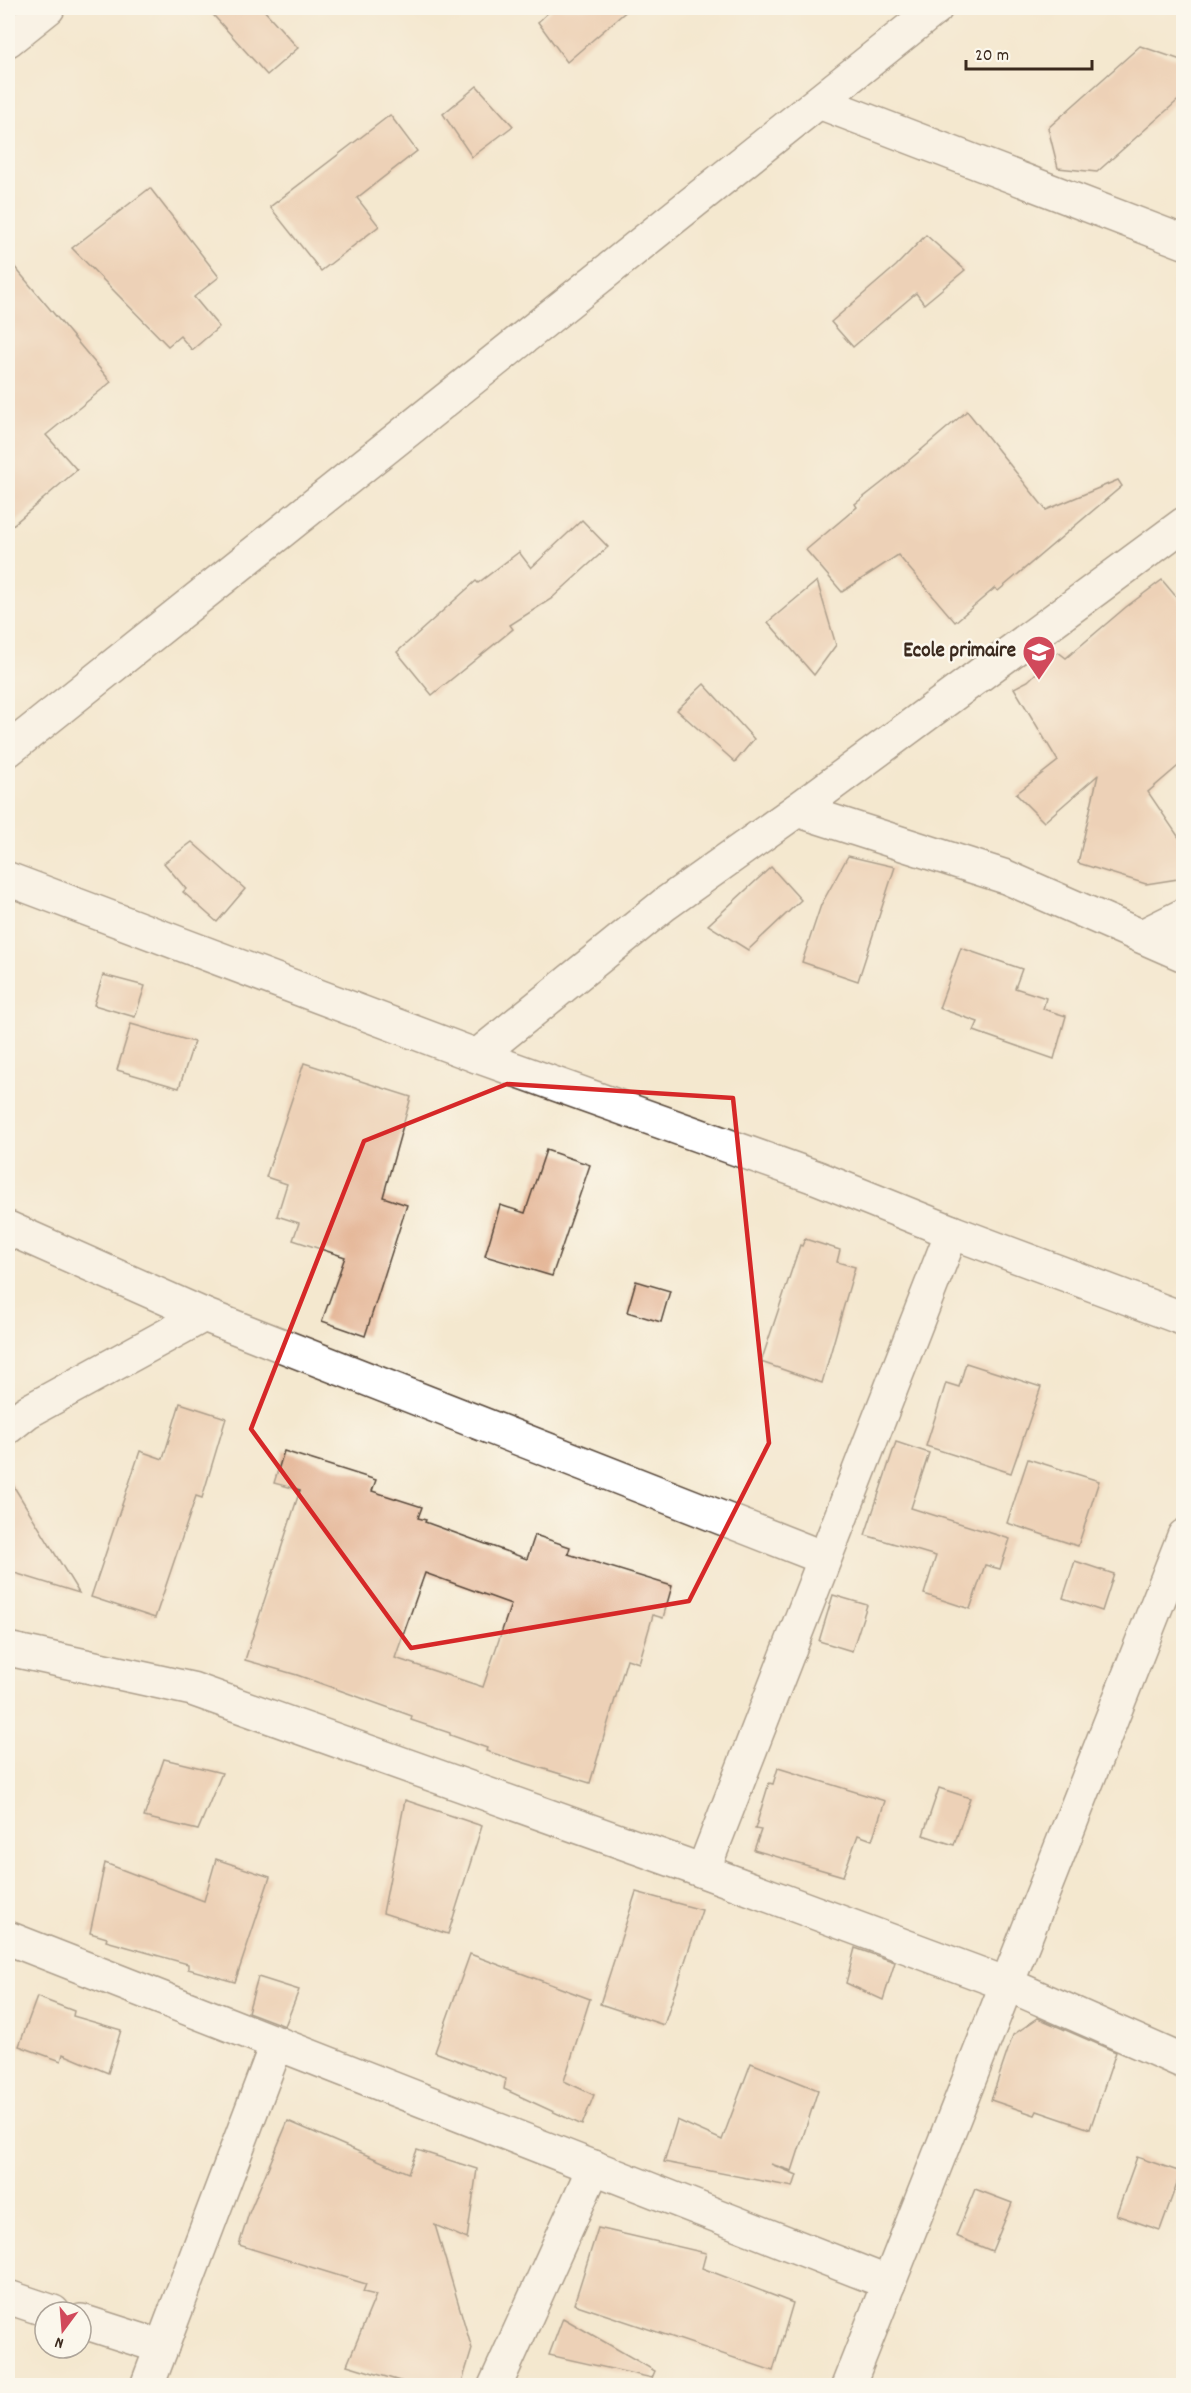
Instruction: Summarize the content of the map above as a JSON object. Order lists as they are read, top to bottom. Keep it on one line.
{"places":{"school or university":["Ecole primaire"]},"scale_bar":"20 m","north":"bottom"}
